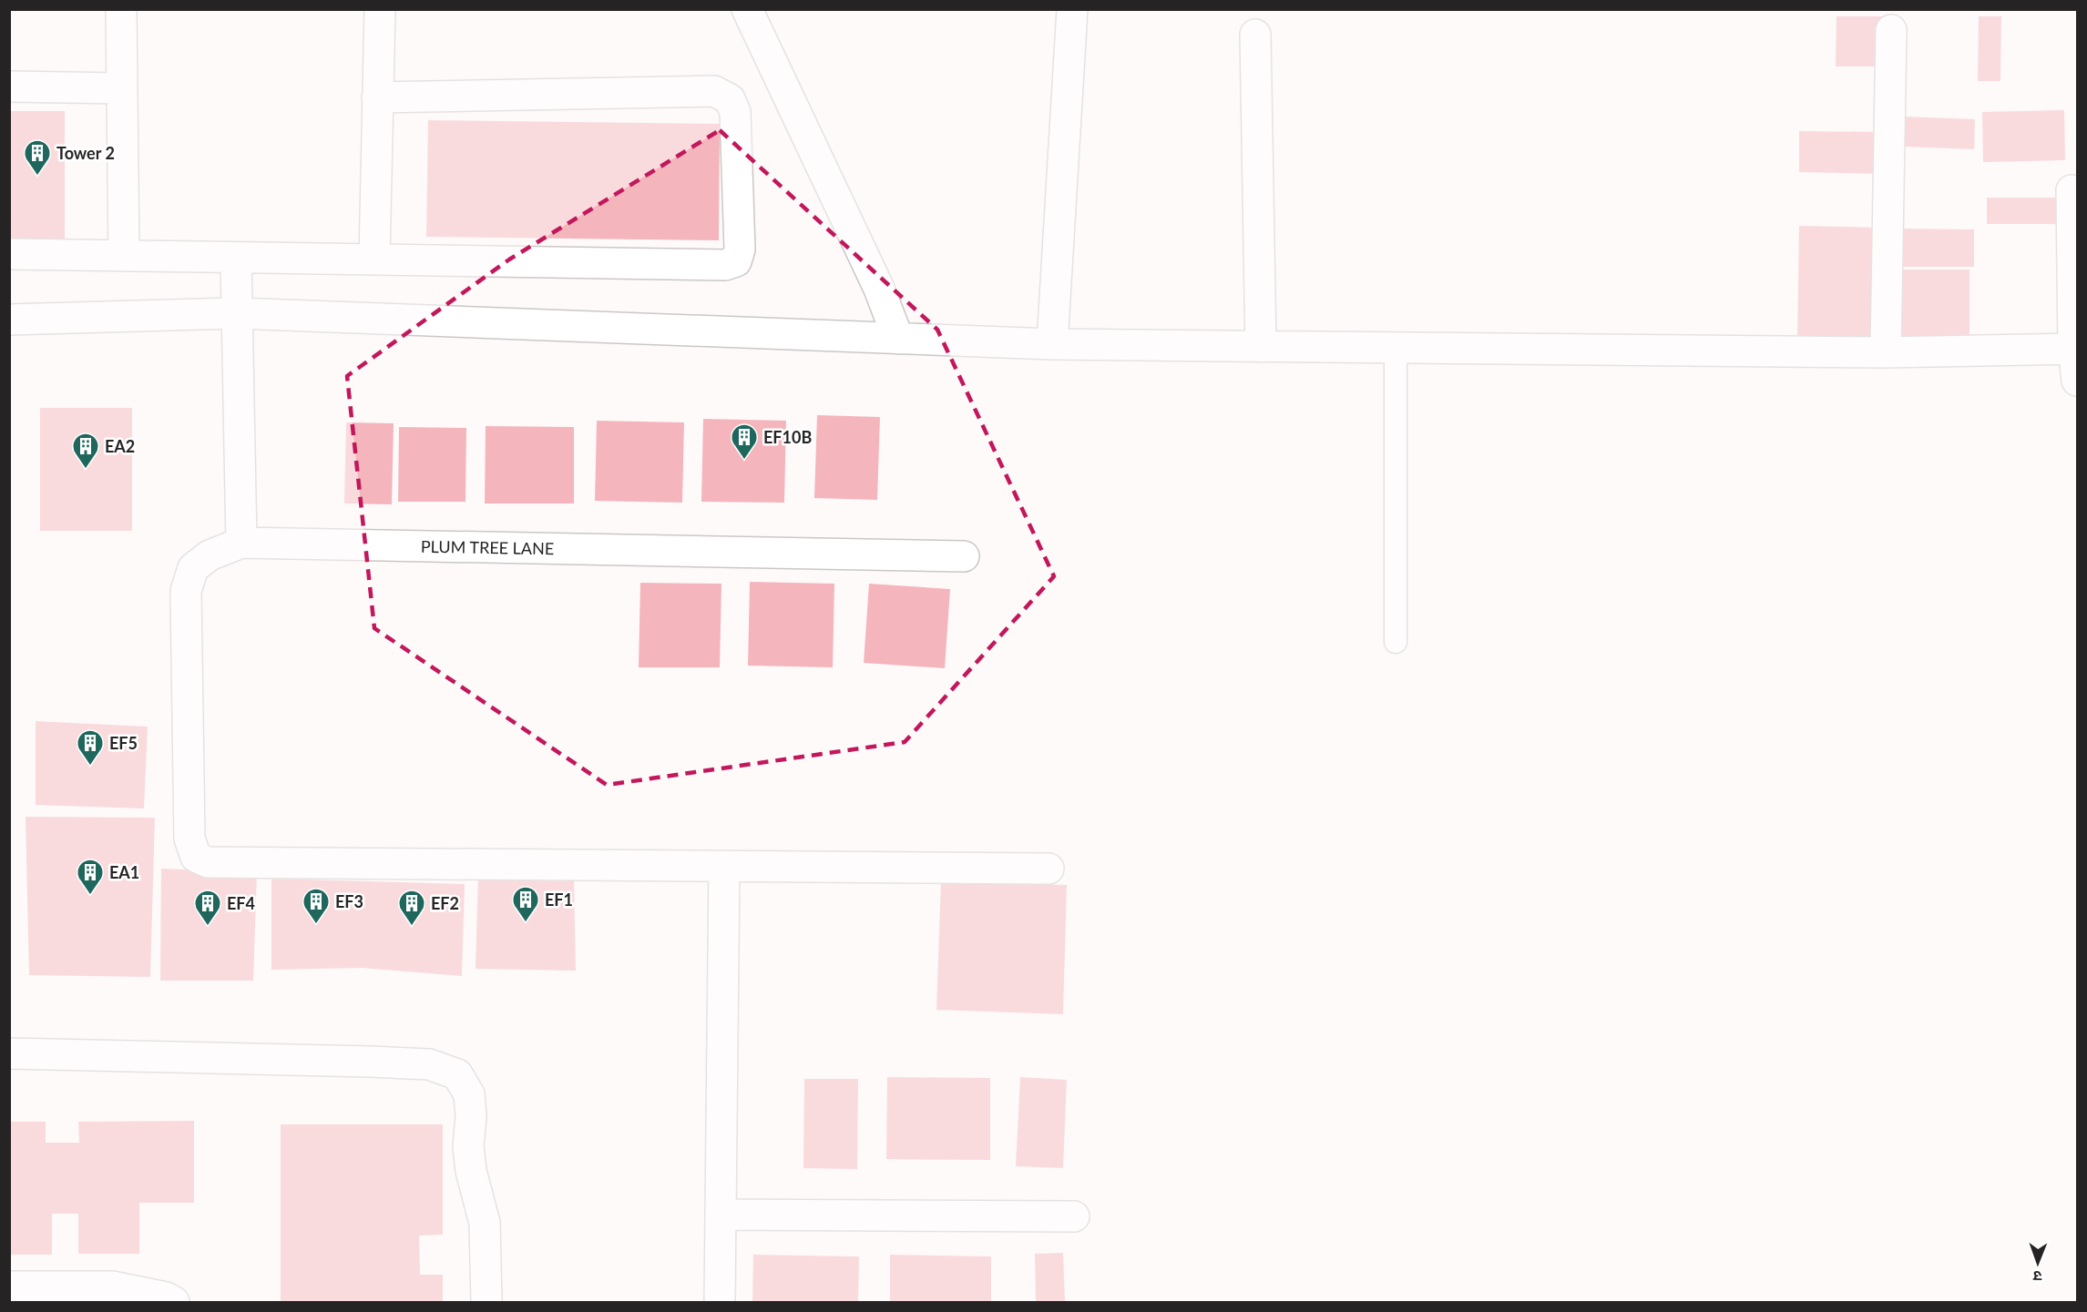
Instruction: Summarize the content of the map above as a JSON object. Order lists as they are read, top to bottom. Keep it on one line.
{"streets":{"street":["PLUM TREE LANE"]},"places":{"building":["Tower 2","EF10B","EA2","EF5","EA1","EF1","EF3","EF4","EF2"]},"north":"bottom"}
